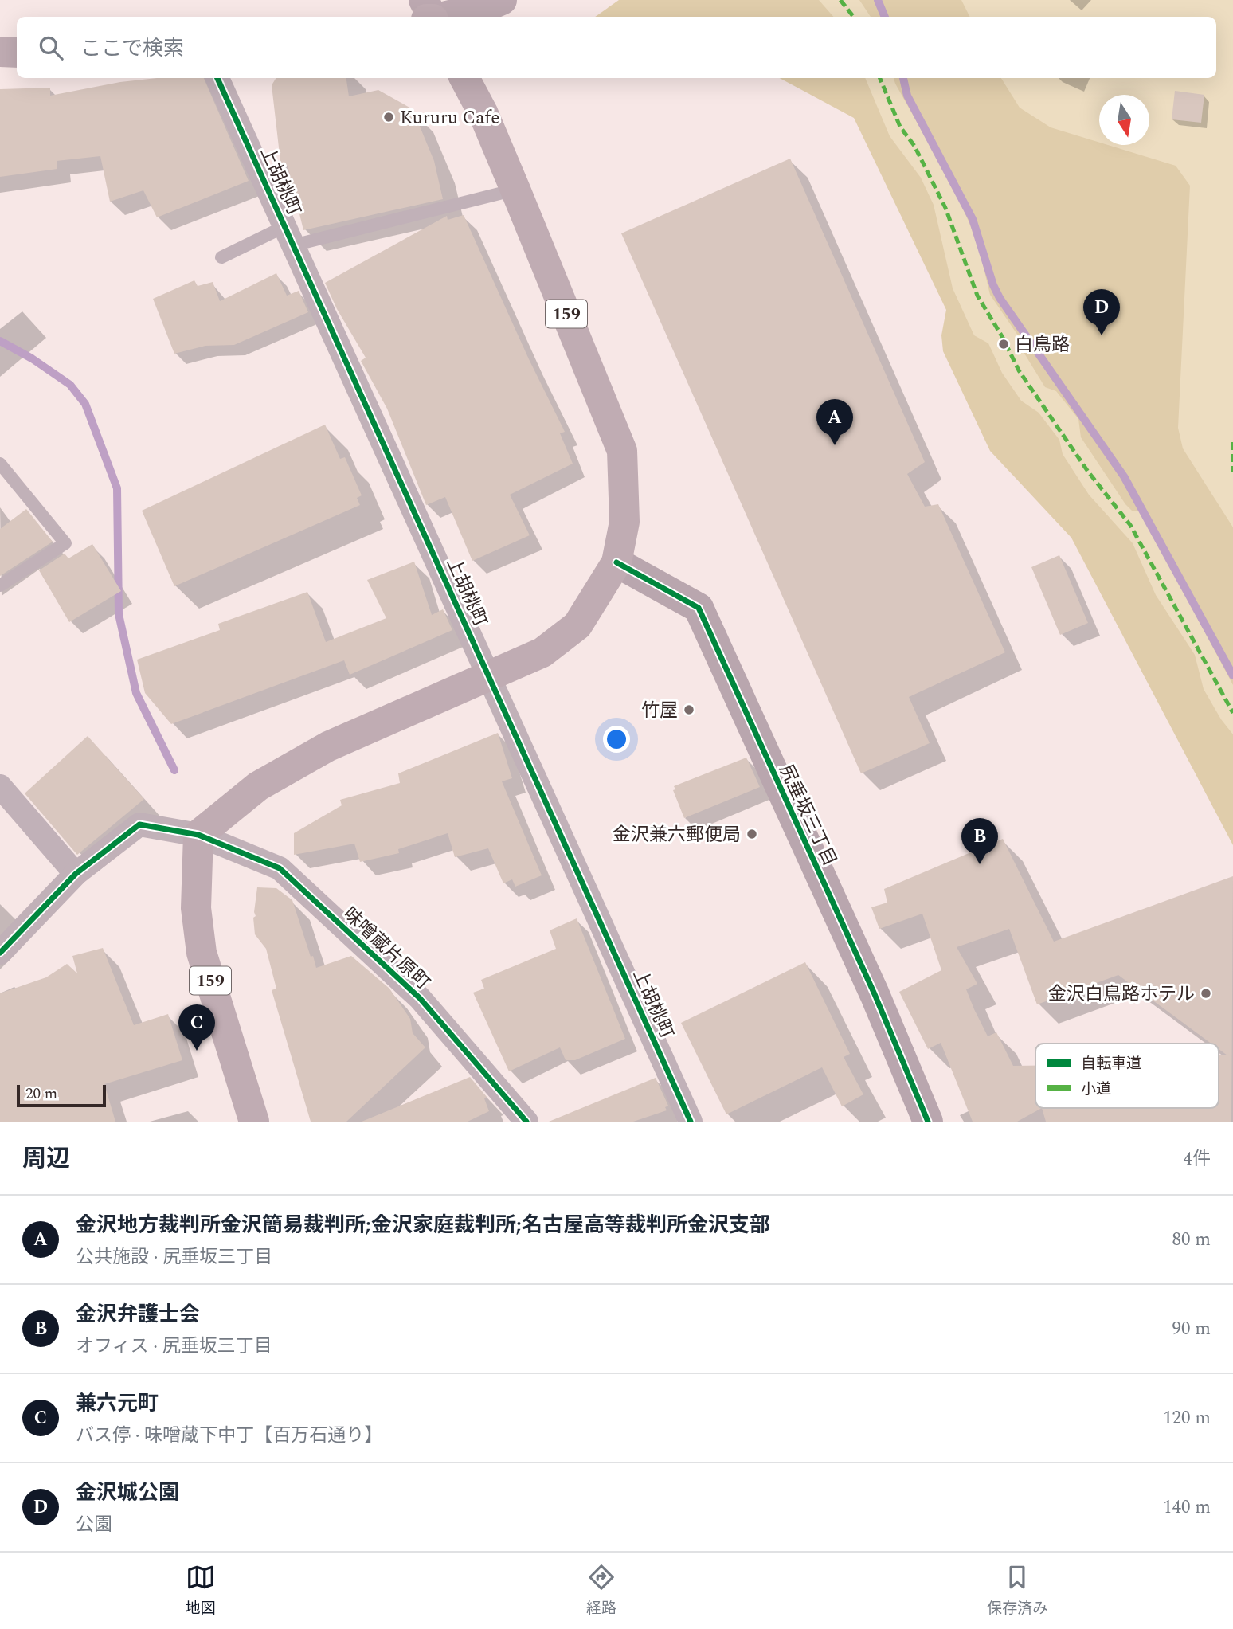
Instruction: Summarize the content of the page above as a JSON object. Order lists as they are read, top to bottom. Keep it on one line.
{"streets":{"highway":["159"],"street":["上胡桃町","尻垂坂三丁目","味噌蔵片原町"]},"crossings":[["上胡桃町","159"],["159","尻垂坂三丁目"],["159","味噌蔵片原町"]],"places":["Kururu Cafe","白鳥路","竹屋","金沢兼六郵便局","金沢白鳥路ホテル"],"legend":["自転車道","小道"],"scale_bar":"20 m","north":"bottom","page":{"search":"ここで検索","pins":["D","A","B","C"],"scale":"20 m","heading":["周辺","4件"],"list":[{"mark":"A","name":"金沢地方裁判所金沢簡易裁判所;金沢家庭裁判所;名古屋高等裁判所金沢支部","note":"公共施設 · 尻垂坂三丁目","value":"80 m"},{"mark":"B","name":"金沢弁護士会","note":"オフィス · 尻垂坂三丁目","value":"90 m"},{"mark":"C","name":"兼六元町","note":"バス停 · 味噌蔵下中丁【百万石通り】","value":"120 m"},{"mark":"D","name":"金沢城公園","note":"公園","value":"140 m"}],"nav":["地図","経路","保存済み"]}}
